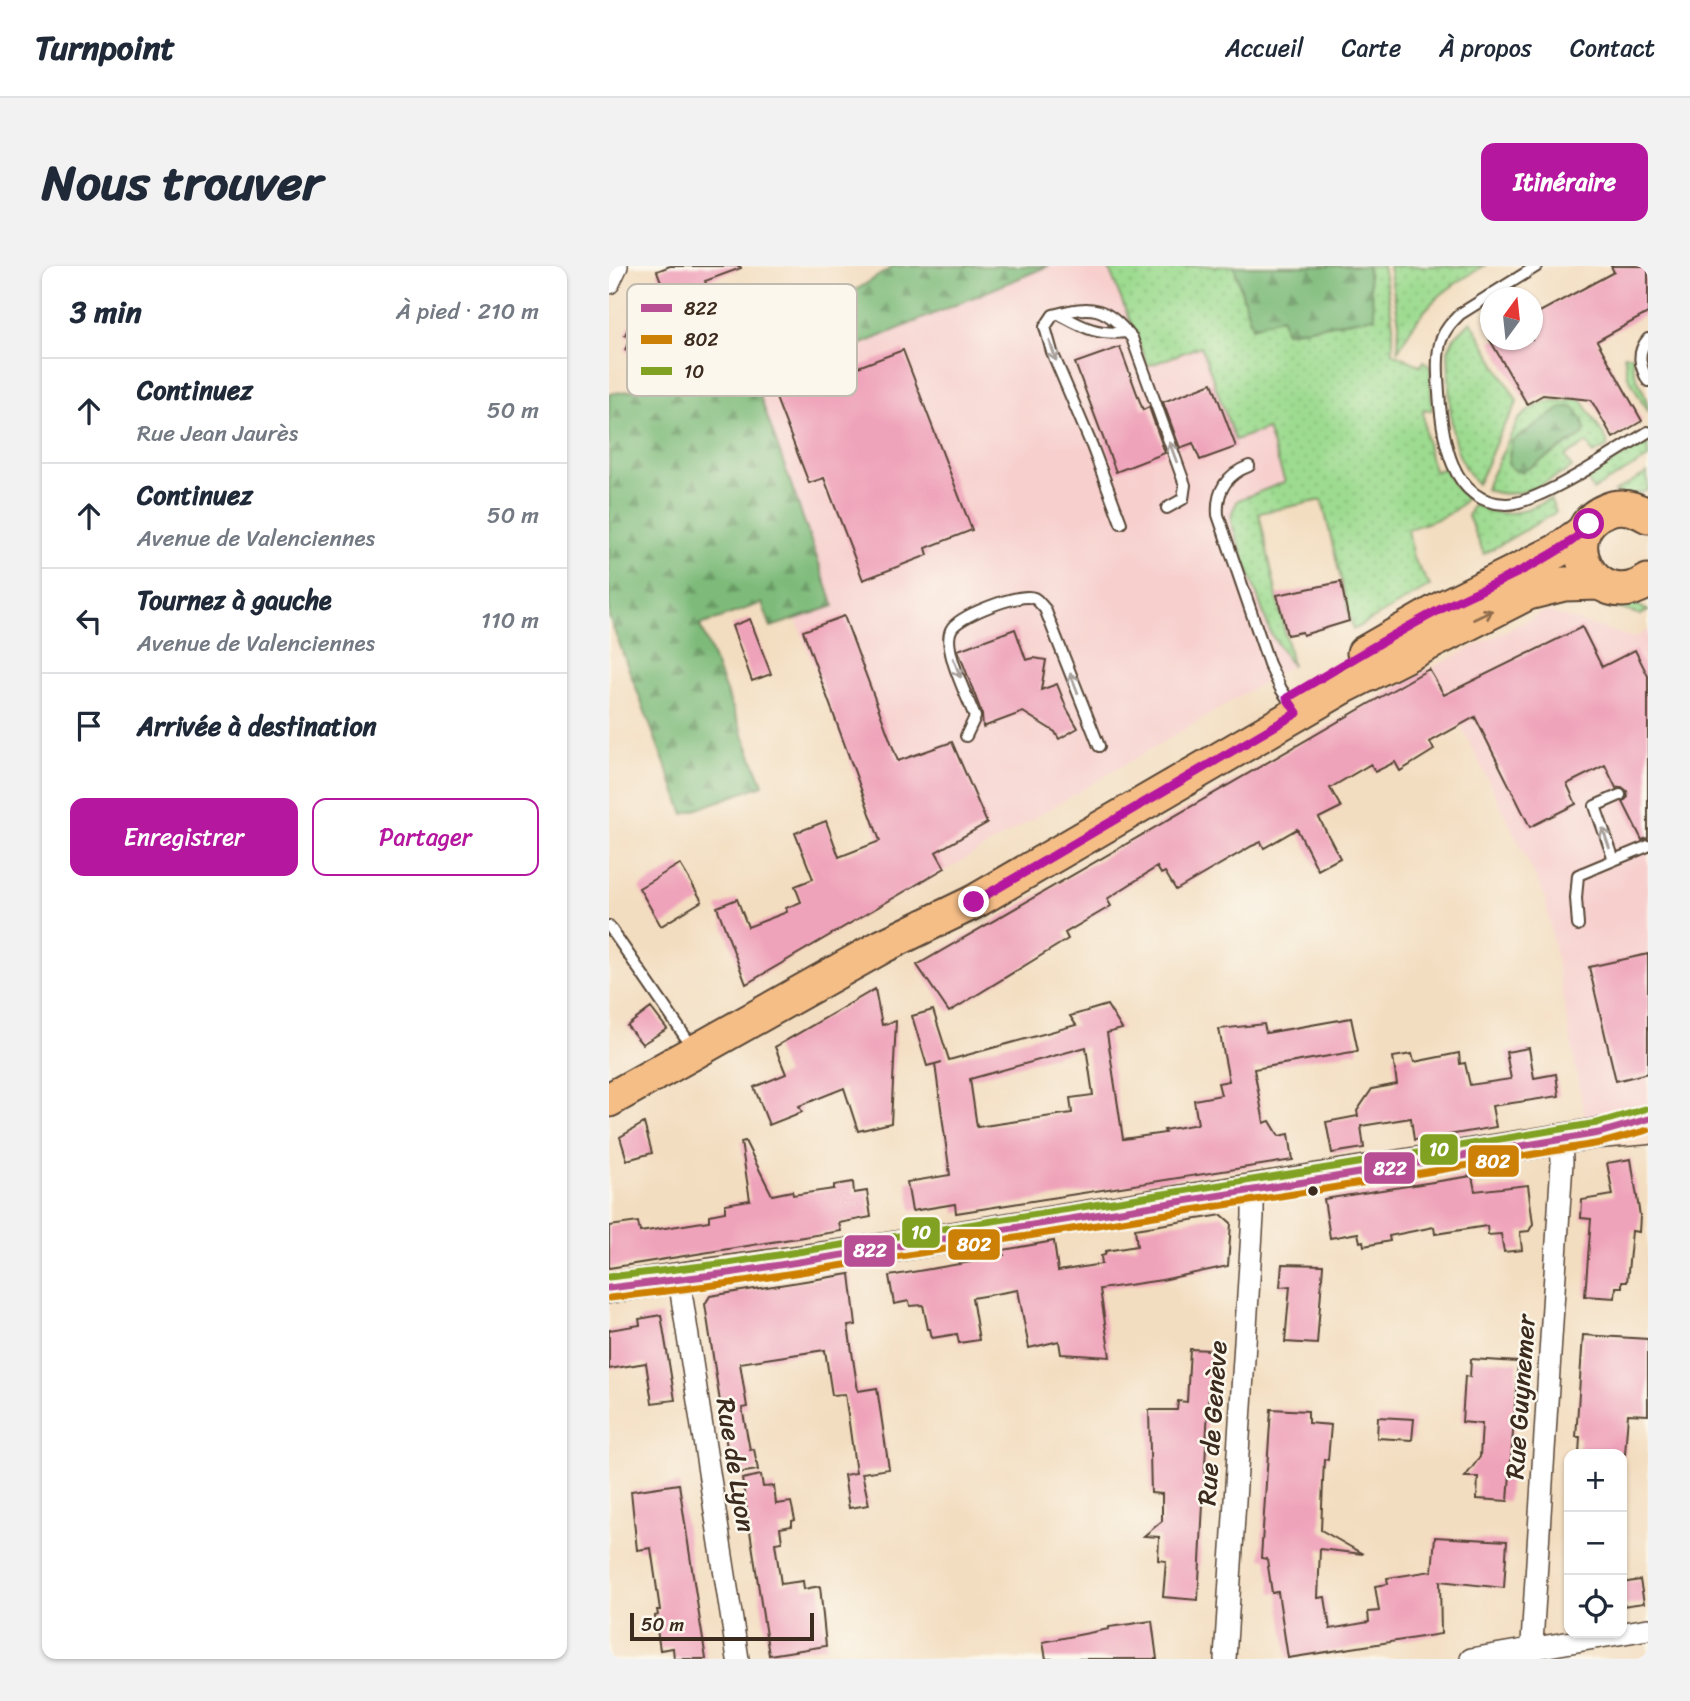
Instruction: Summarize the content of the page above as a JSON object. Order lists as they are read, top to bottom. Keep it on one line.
{"streets":{"street":["Rue Guynemer","Rue de Genève","Rue de Lyon"]},"lines":["transit line 10","transit line 822","transit line 802"],"legend":["822","802","10"],"scale_bar":"50 m","north":"top","page":{"header":"Turnpoint","nav":["Accueil","Carte","À propos","Contact"],"title":"Nous trouver","buttons":["Itinéraire",["Enregistrer","Partager"]],"heading":["3 min","À pied · 210 m"],"list":[["Continuez","Rue Jean Jaurès","50 m"],["Continuez","Avenue de Valenciennes","50 m"],["Tournez à gauche","Avenue de Valenciennes","110 m"],"Arrivée à destination"],"map_buttons":["+","−"],"scale":"50 m"}}
